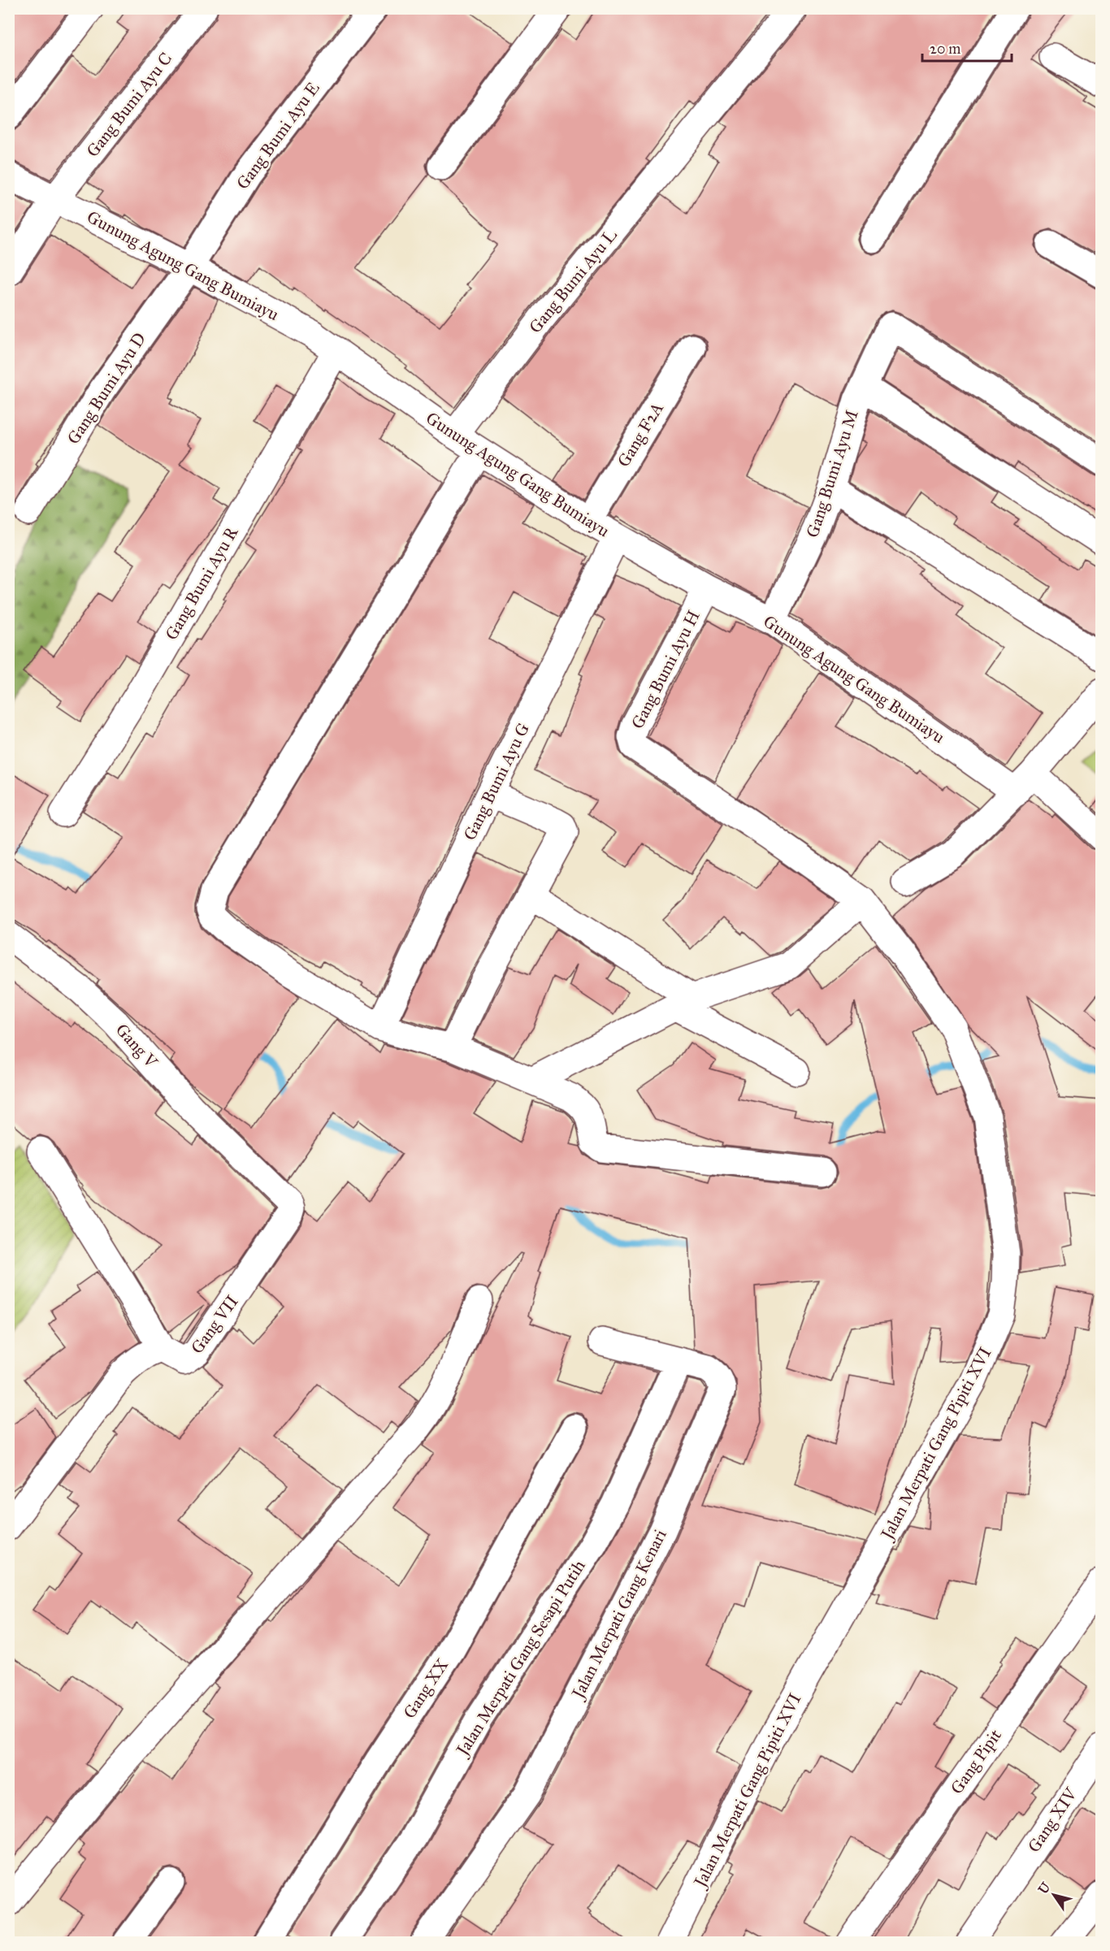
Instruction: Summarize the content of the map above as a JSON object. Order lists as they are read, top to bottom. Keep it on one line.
{"streets":{"street":["Gang Bumi Ayu C","Gang Bumi Ayu E","Gunung Agung Gang Bumiayu","Gang Bumi Ayu L","Gang Bumi Ayu D","Gang F2A","Gang Bumi Ayu M","Gang Bumi Ayu R","Gang Bumi Ayu H","Gang Bumi Ayu G","Gang V","Gang VII","Jalan Merpati Gang Pipiti XVI","Jalan Merpati Gang Kenari","Jalan Merpati Gang Sesapi Putih","Gang XX","Gang Pipit","Gang XIV"]},"crossings":[["Gang Bumi Ayu C","Gunung Agung Gang Bumiayu"],["Gang Bumi Ayu E","Gunung Agung Gang Bumiayu"],["Gang Bumi Ayu E","Gang Bumi Ayu D"],["Gunung Agung Gang Bumiayu","Gang Bumi Ayu L"],["Gunung Agung Gang Bumiayu","Gang Bumi Ayu D"],["Gunung Agung Gang Bumiayu","Gang F2A"],["Gunung Agung Gang Bumiayu","Gang Bumi Ayu M"],["Gunung Agung Gang Bumiayu","Gang Bumi Ayu R"],["Gunung Agung Gang Bumiayu","Gang Bumi Ayu H"],["Gunung Agung Gang Bumiayu","Gang Bumi Ayu G"],["Gang Bumi Ayu H","Jalan Merpati Gang Pipiti XVI"],["Gang V","Gang VII"],["Jalan Merpati Gang Kenari","Jalan Merpati Gang Sesapi Putih"]],"scale_bar":"20 m","north":"top left"}
